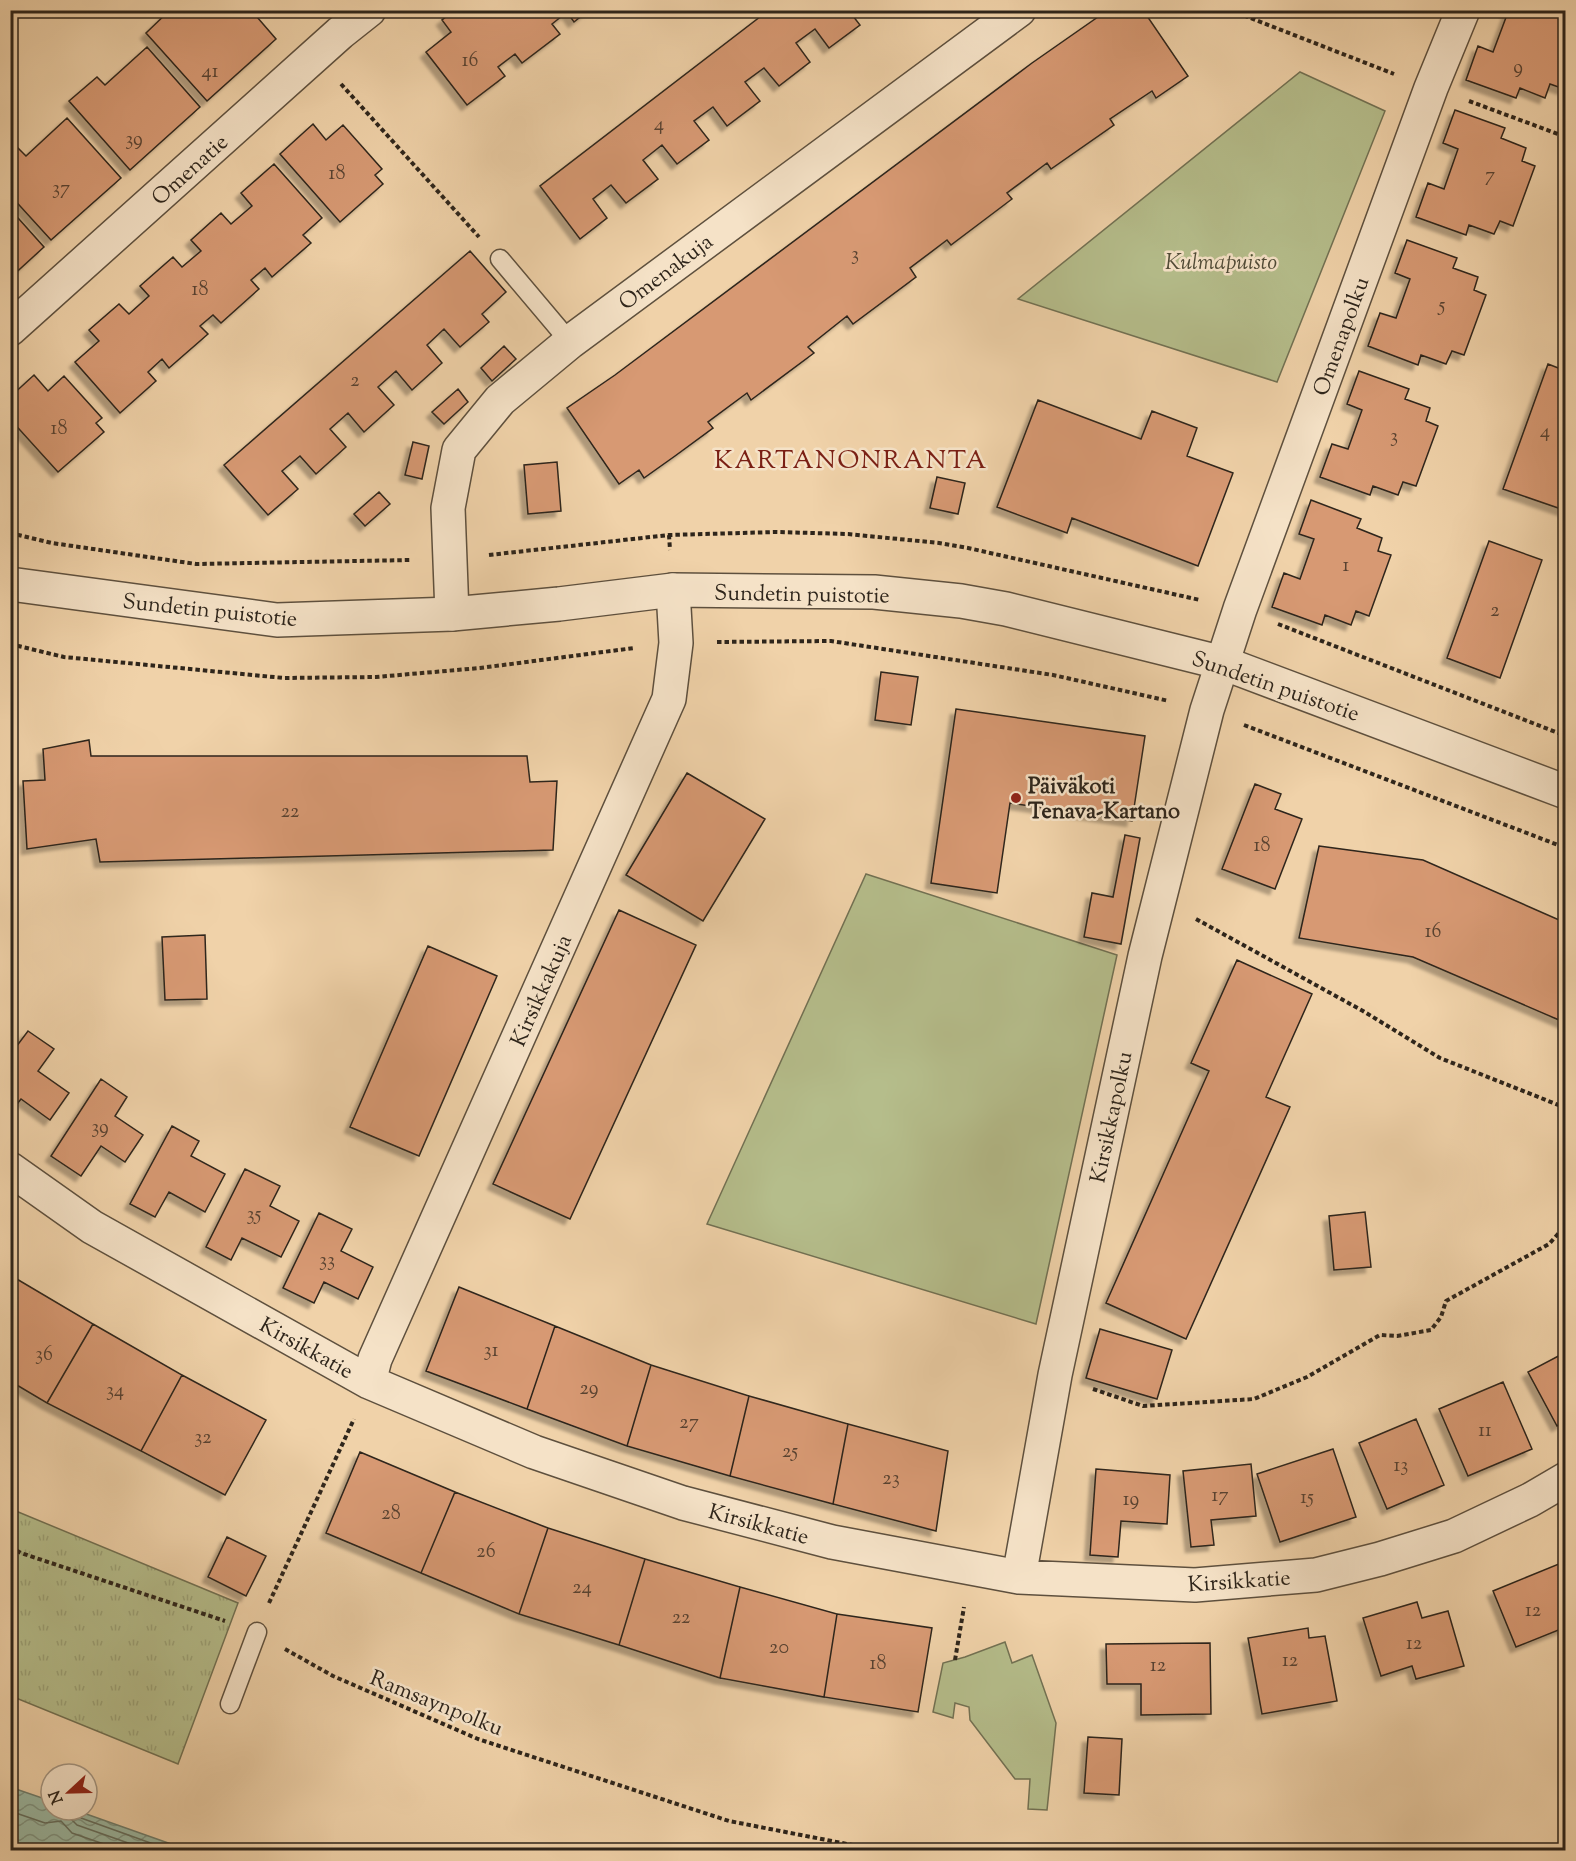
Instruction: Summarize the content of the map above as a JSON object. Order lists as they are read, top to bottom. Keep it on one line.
{"streets":{"street":["Omenatie","Omenakuja","Omenapolku","Sundetin puistotie","Kirsikkakuja","Kirsikkapolku","Kirsikkatie"],"path":["Ramsaynpolku"]},"crossings":[["Omenakuja","Sundetin puistotie"],["Omenapolku","Sundetin puistotie"],["Omenapolku","Kirsikkapolku"],["Sundetin puistotie","Kirsikkakuja"],["Sundetin puistotie","Kirsikkapolku"],["Kirsikkakuja","Kirsikkatie"],["Kirsikkapolku","Kirsikkatie"]],"districts":["KARTANONRANTA"],"parks":["Kulmapuisto"],"places":["Päiväkoti Tenava-Kartano"],"house_numbers":["16","9","41","4","39","18","7","37","3","18","5","2","18","4","3","1","2","22","18","16","39","35","33","31","36","29","34","27","11","32","25","13","23","17","15","19","28","26","24","12","22","12","20","12","18","12"],"north":"left"}
